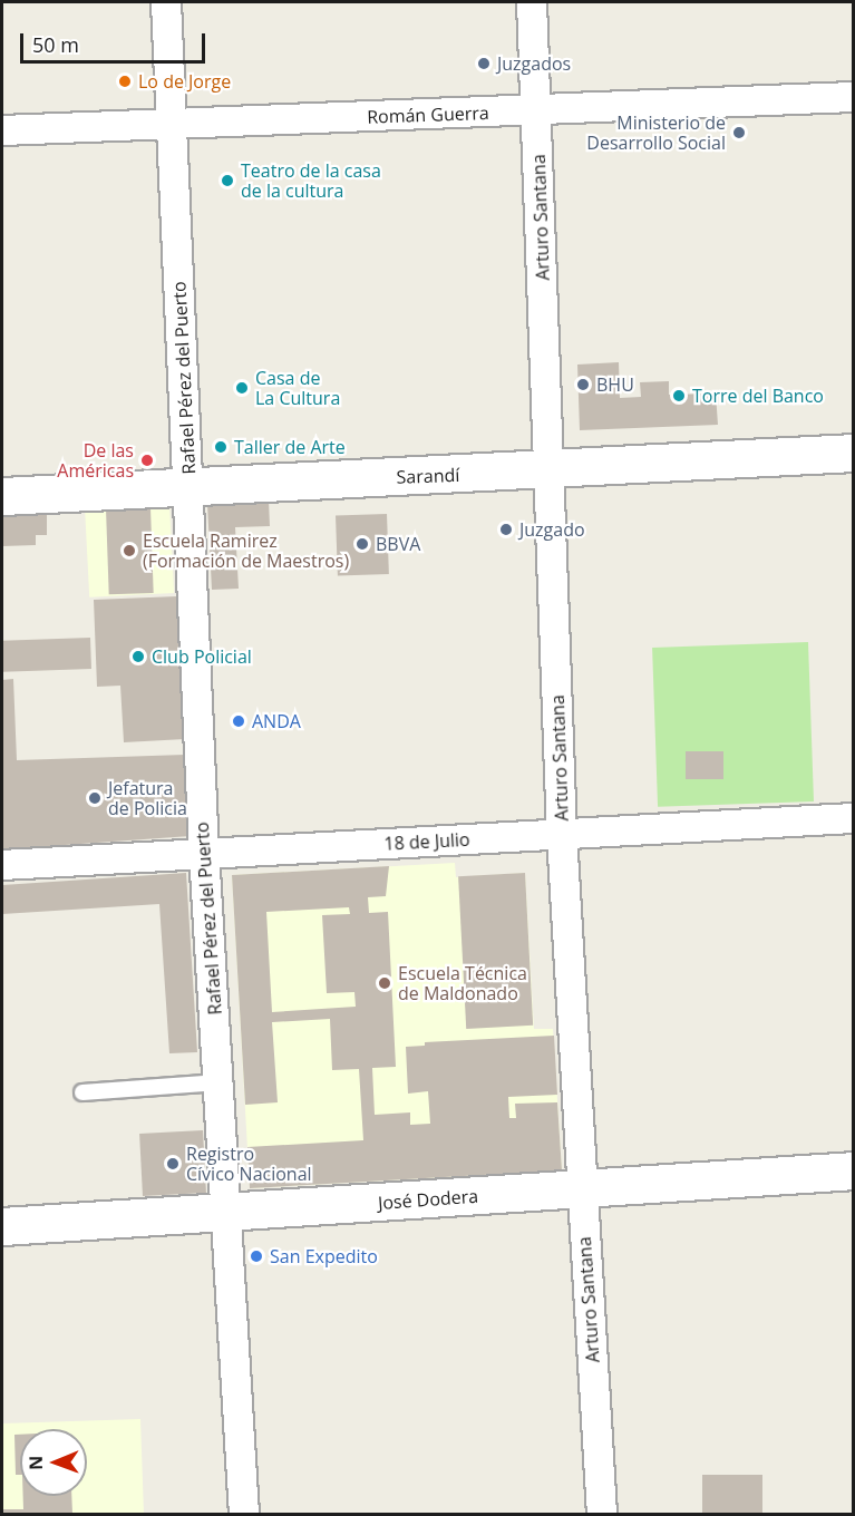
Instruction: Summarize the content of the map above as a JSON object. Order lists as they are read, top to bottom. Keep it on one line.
{"streets":{"street":["Román Guerra","Arturo Santana","Rafael Pérez del Puerto","Sarandí","18 de Julio","José Dodera"]},"crossings":[["Román Guerra","Arturo Santana"],["Román Guerra","Rafael Pérez del Puerto"],["Arturo Santana","Sarandí"],["Arturo Santana","18 de Julio"],["Arturo Santana","José Dodera"],["Rafael Pérez del Puerto","Sarandí"],["Rafael Pérez del Puerto","18 de Julio"],["Rafael Pérez del Puerto","José Dodera"]],"places":["Juzgados","Lo de Jorge","Ministerio de Desarrollo Social","Teatro de la casa de la cultura","BHU","Casa de La Cultura","Torre del Banco","Taller de Arte","De las Américas","Juzgado","BBVA","Escuela Ramirez (Formación de Maestros)","Club Policial","ANDA","Jefatura de Policia","Escuela Técnica de Maldonado","Registro Cívico Nacional","San Expedito"],"scale_bar":"50 m","north":"left"}
